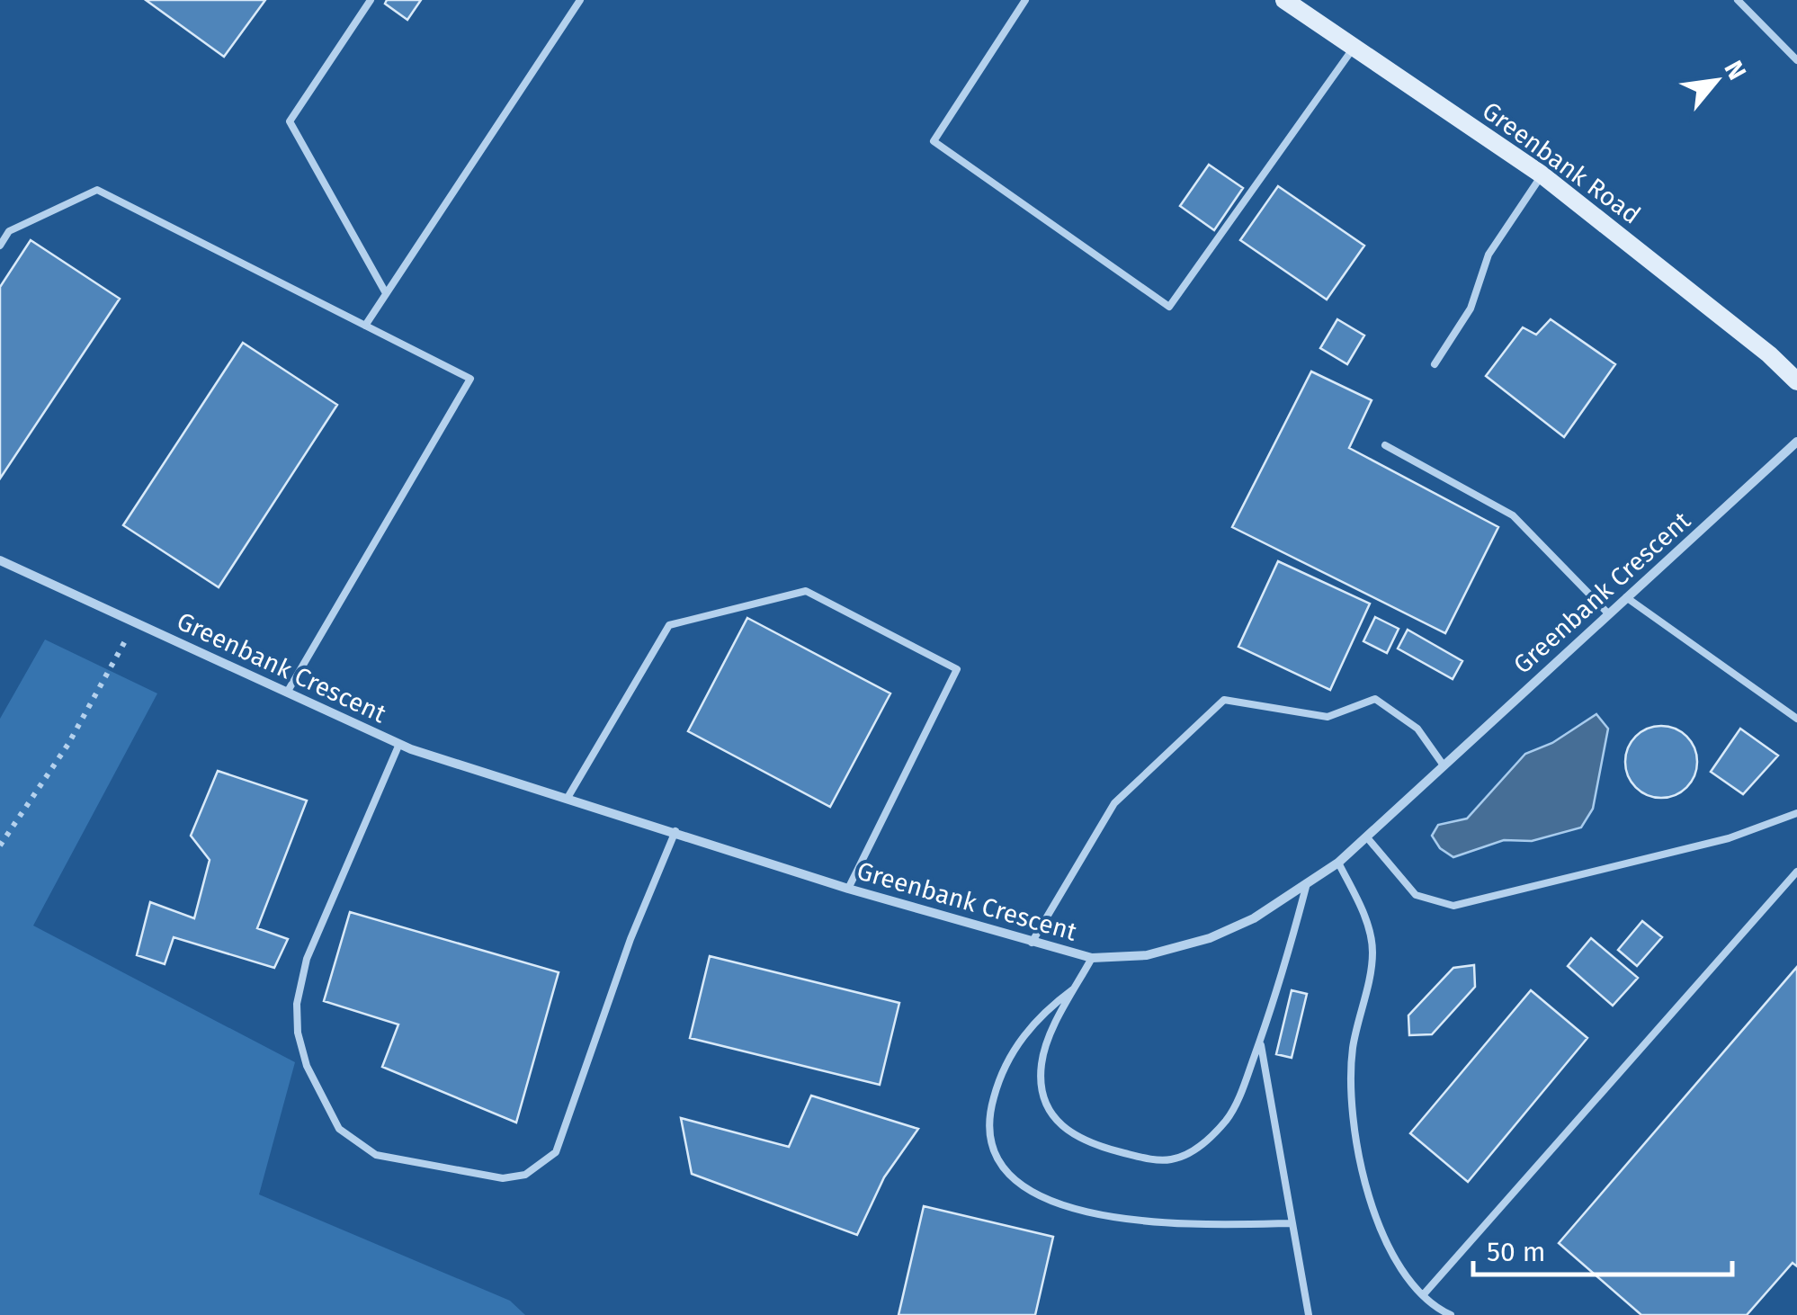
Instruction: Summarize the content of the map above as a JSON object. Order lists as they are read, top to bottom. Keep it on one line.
{"streets":{"street":["Greenbank Road","Greenbank Crescent"]},"scale_bar":"50 m","north":"top right"}
